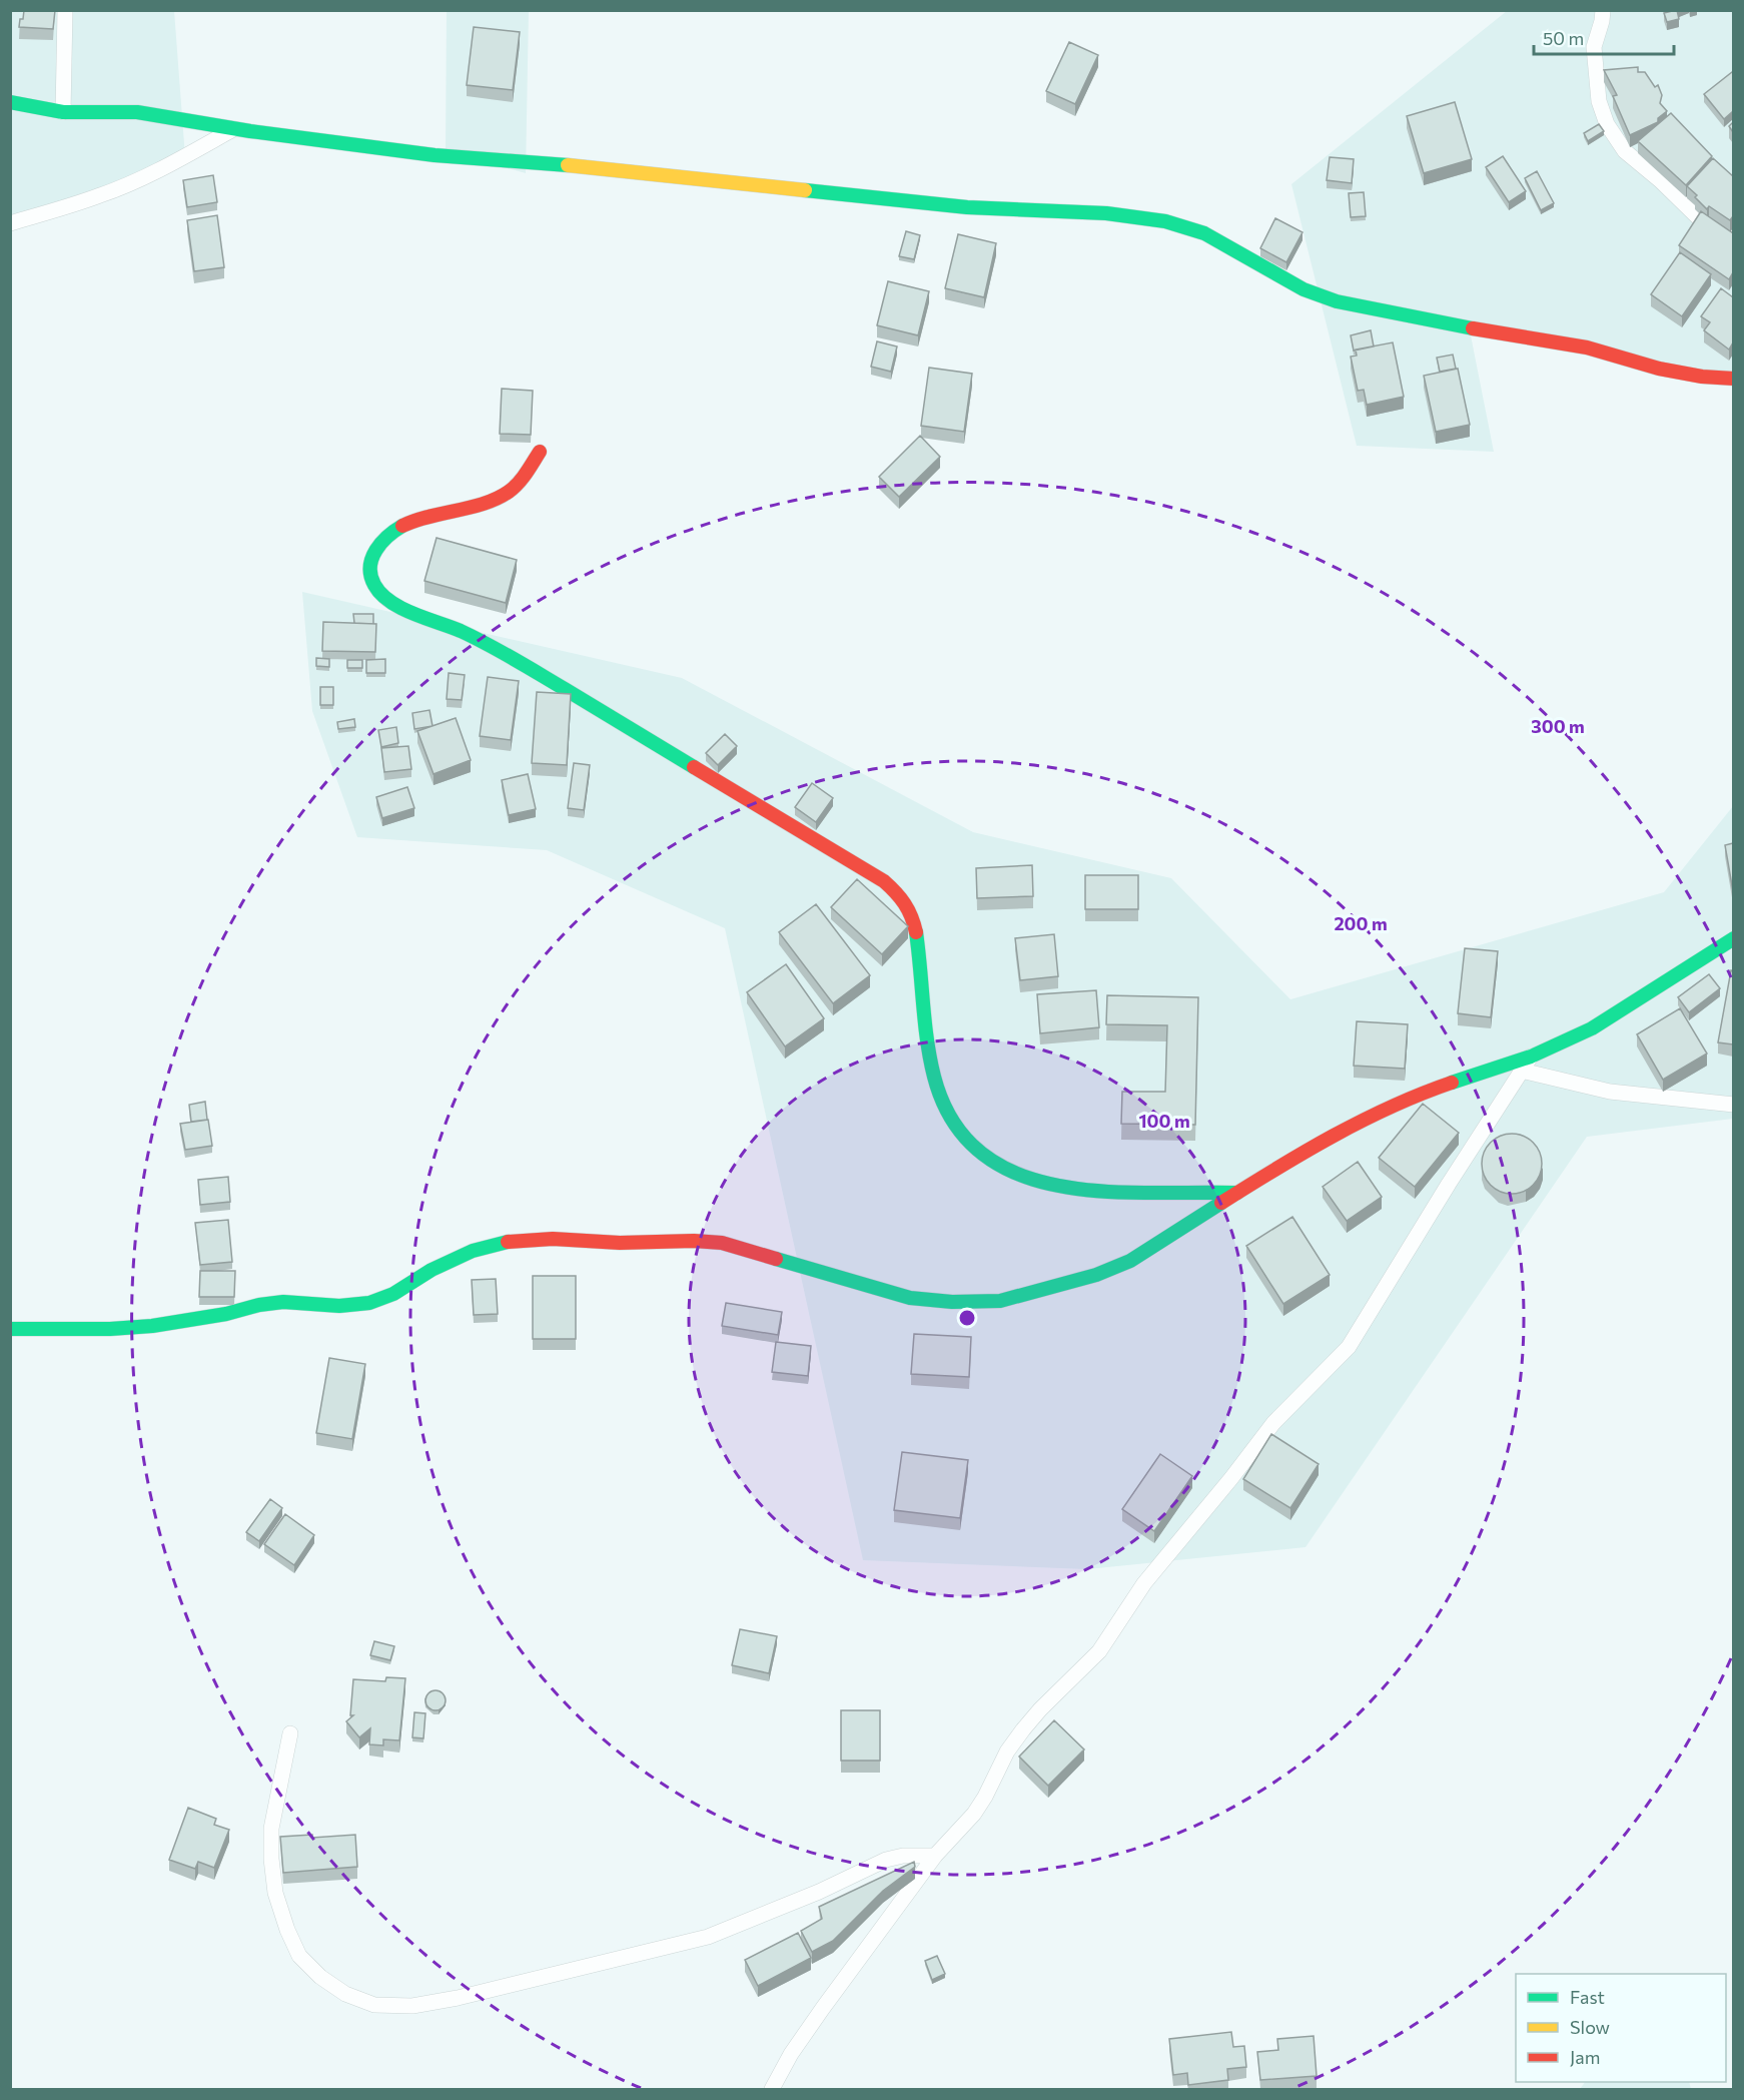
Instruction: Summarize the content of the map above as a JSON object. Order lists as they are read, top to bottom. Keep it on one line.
{"legend":["Fast","Slow","Jam"],"scale_bar":"50 m","rings":["300 m","200 m","100 m"]}
